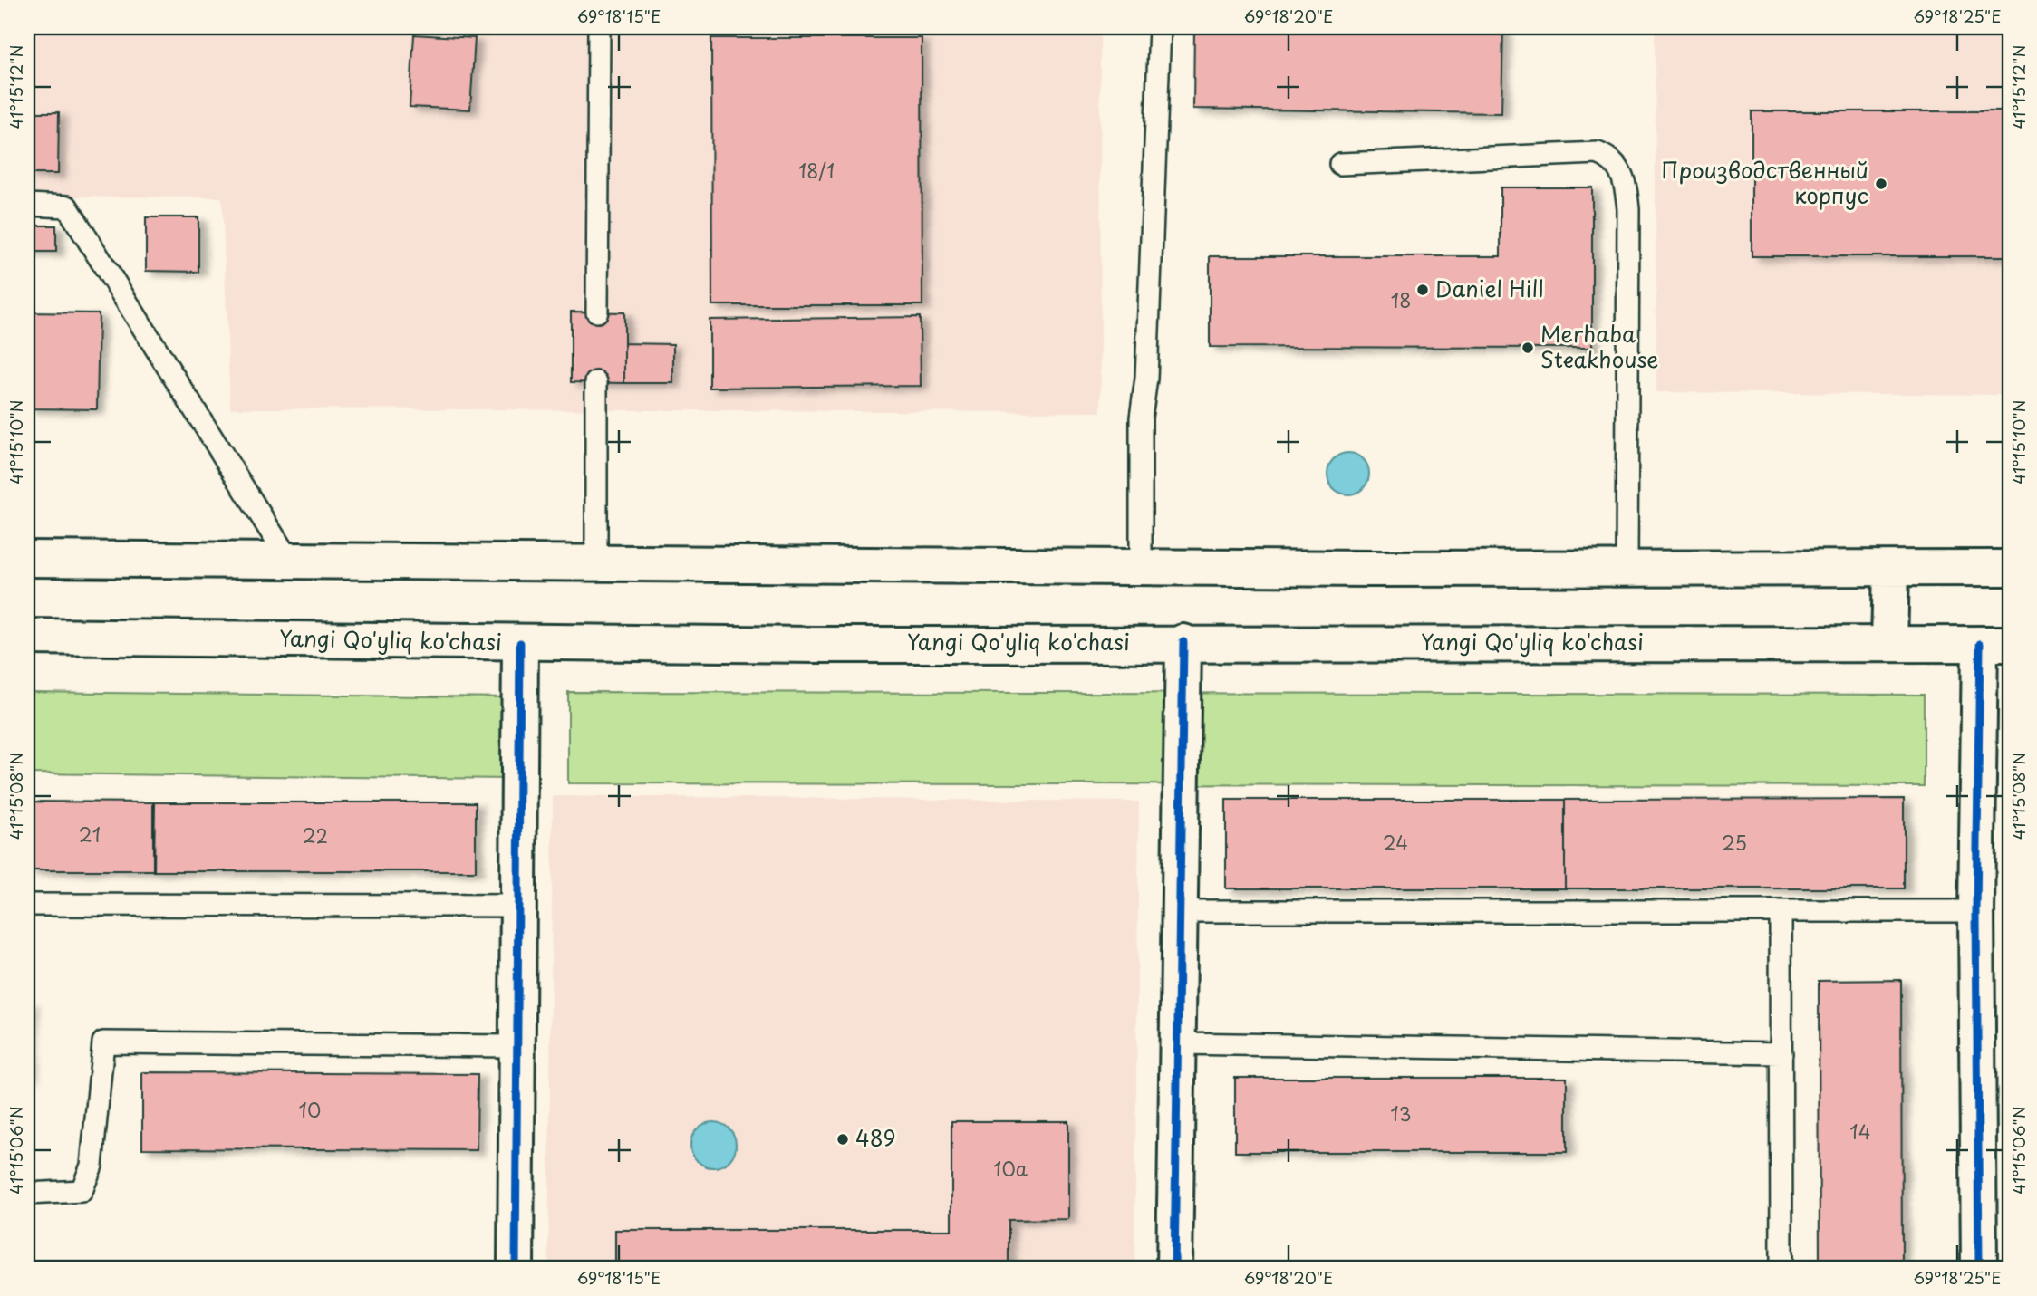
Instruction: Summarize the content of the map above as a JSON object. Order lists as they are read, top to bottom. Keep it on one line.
{"streets":{"main road":["Yangi Qo'yliq ko'chasi"]},"places":["Производственный корпус","Daniel Hill","Merhaba Steakhouse","489"],"house_numbers":["18/1","18","21","22","24","25","10","13","14","10a"],"coordinates":["69°18'15\"E","69°18'20\"E","69°18'25\"E","41°15'12\"N","41°15'10\"N","41°15'08\"N","41°15'06\"N"]}
